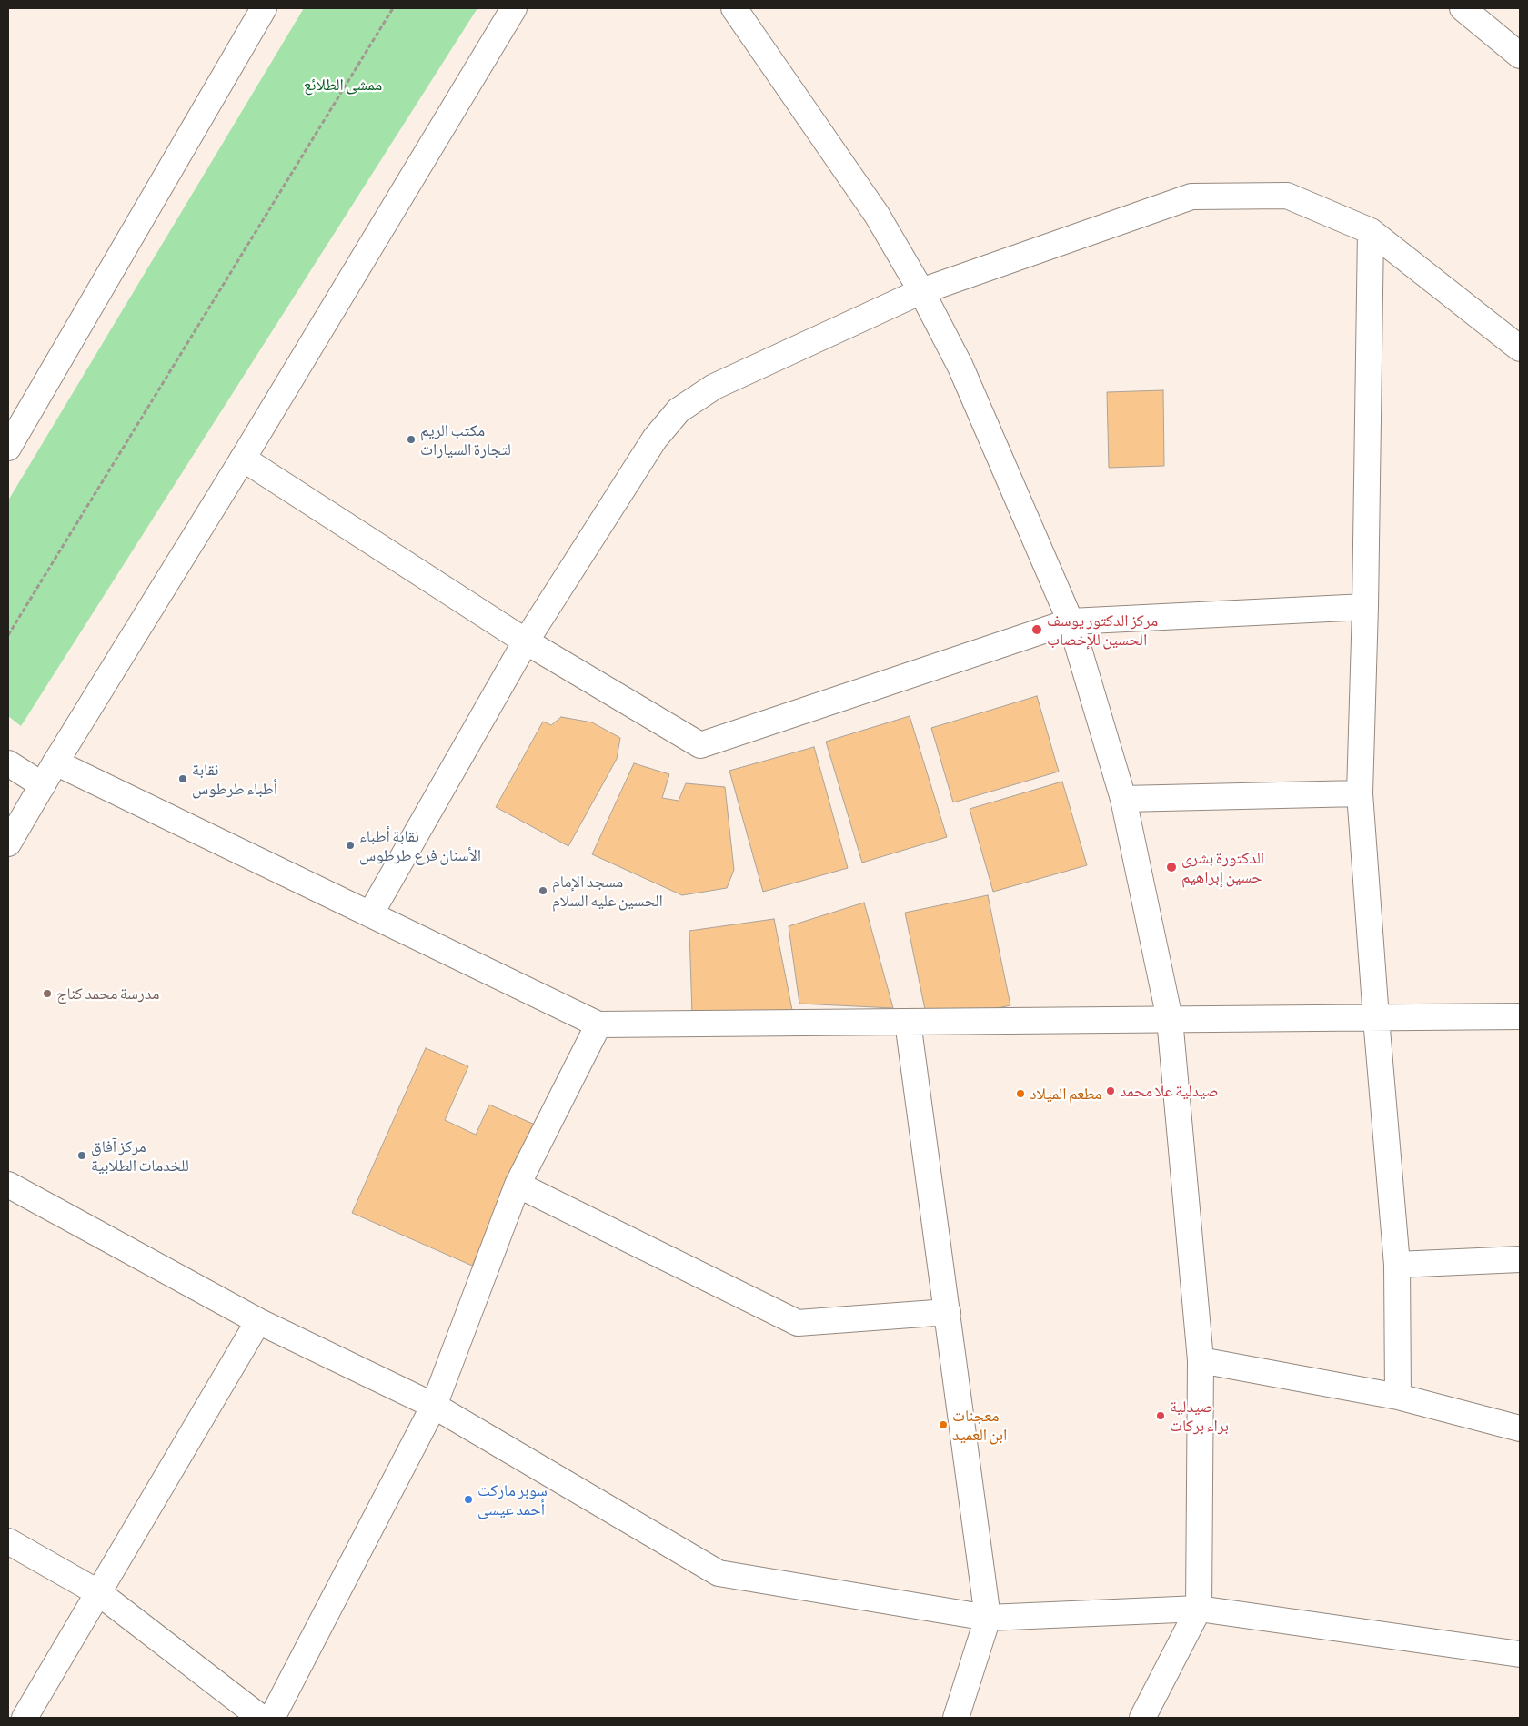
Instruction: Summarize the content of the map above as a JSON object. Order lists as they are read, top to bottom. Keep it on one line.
{"parks":["ممشى الطلائع"],"places":["مكتب الريم لتجارة السيارات","مركز الدكتور يوسف الحسين للإخصاب","نقابة أطباء طرطوس","نقابة أطباء الأسنان فرع طرطوس","الدكتورة بشرى حسين إبراهيم","مسجد الإمام الحسين عليه السلام","مدرسة محمد كناج","صيدلية علا محمد","مطعم الميلاد","مركز آفاق للخدمات الطلابية","صيدلية براء بركات","معجنات ابن العميد","سوبر ماركت أحمد عيسى"]}
